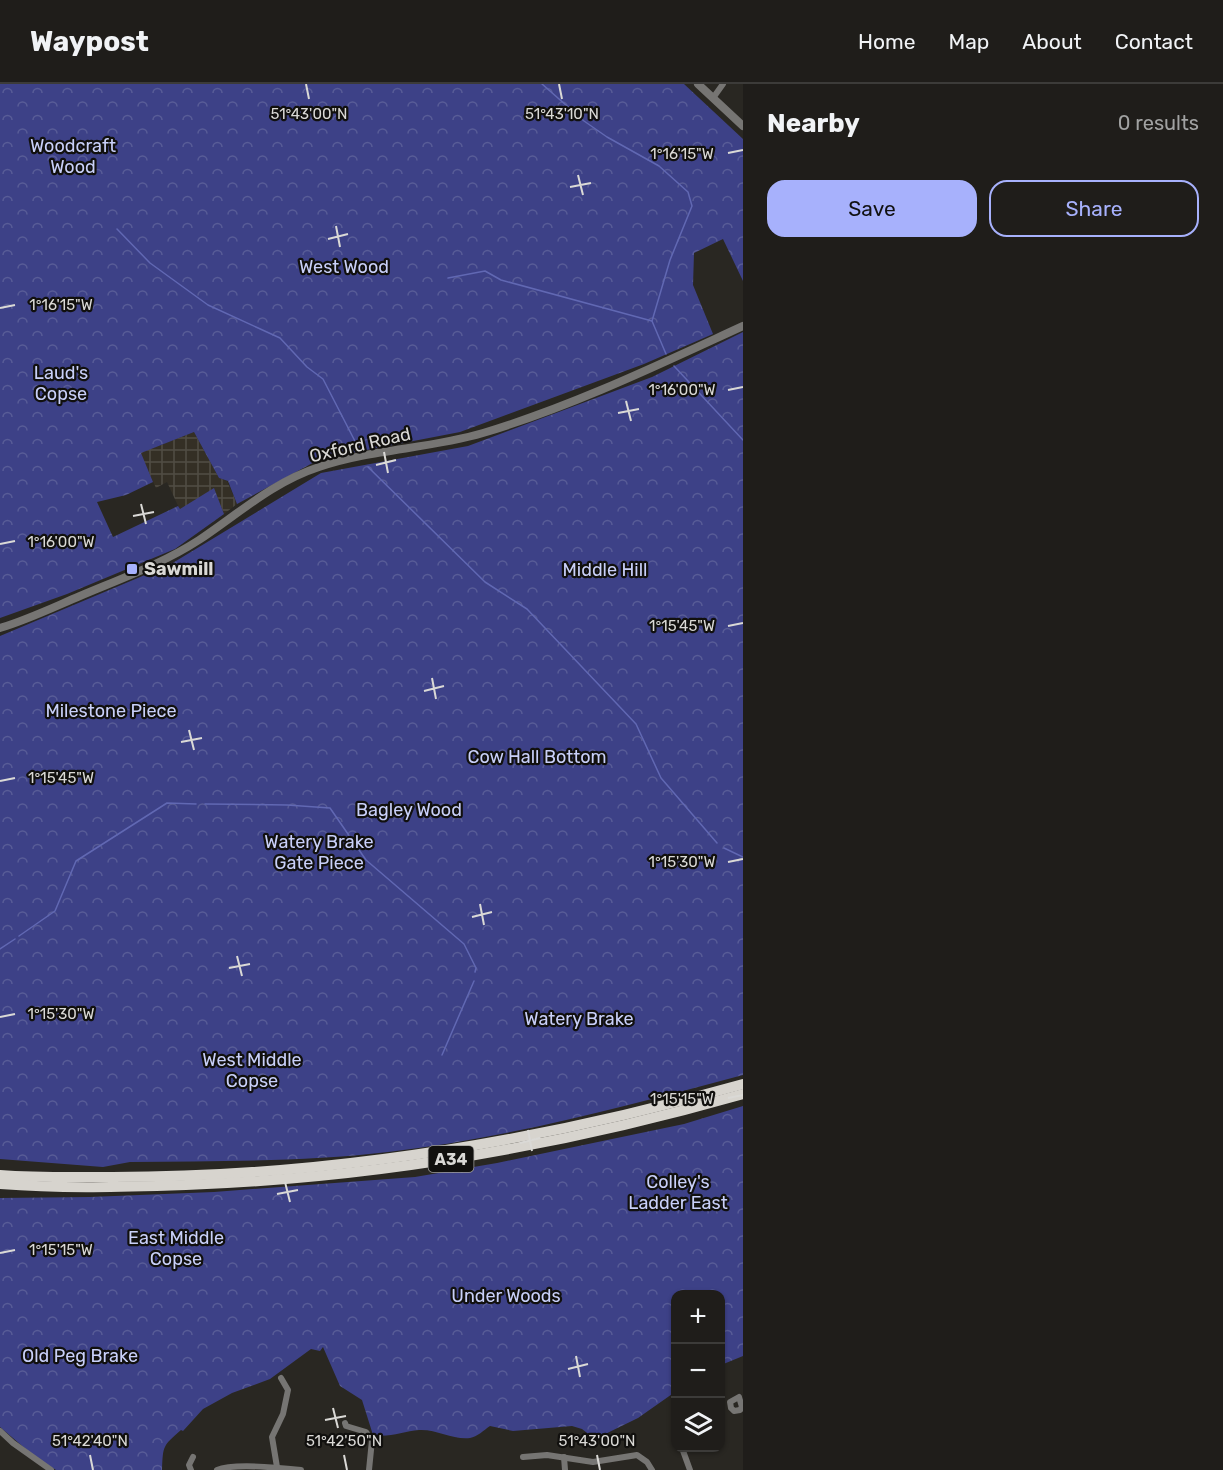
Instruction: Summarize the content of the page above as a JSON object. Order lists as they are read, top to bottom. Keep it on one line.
{"streets":{"highway":["A34"],"street":["Oxford Road"]},"parks":["Woodcraft Wood","West Wood","Laud's Copse","Middle Hill","Milestone Piece","Cow Hall Bottom","Bagley Wood","Watery Brake Gate Piece","Watery Brake","West Middle Copse","Colley's Ladder East","East Middle Copse","Under Woods","Old Peg Brake"],"places":{"transit":["Sawmill"]},"page":{"header":"Waypost","nav":["Home","Map","About","Contact"],"heading":["Nearby","0 results"],"buttons":["Save","Share"],"map_buttons":["+","−"]},"coordinates":["51°43'00\"N","51°43'10\"N","1°16'15\"W","1°16'00\"W","1°15'45\"W","1°15'30\"W","1°15'15\"W","51°42'40\"N","51°42'50\"N"]}
